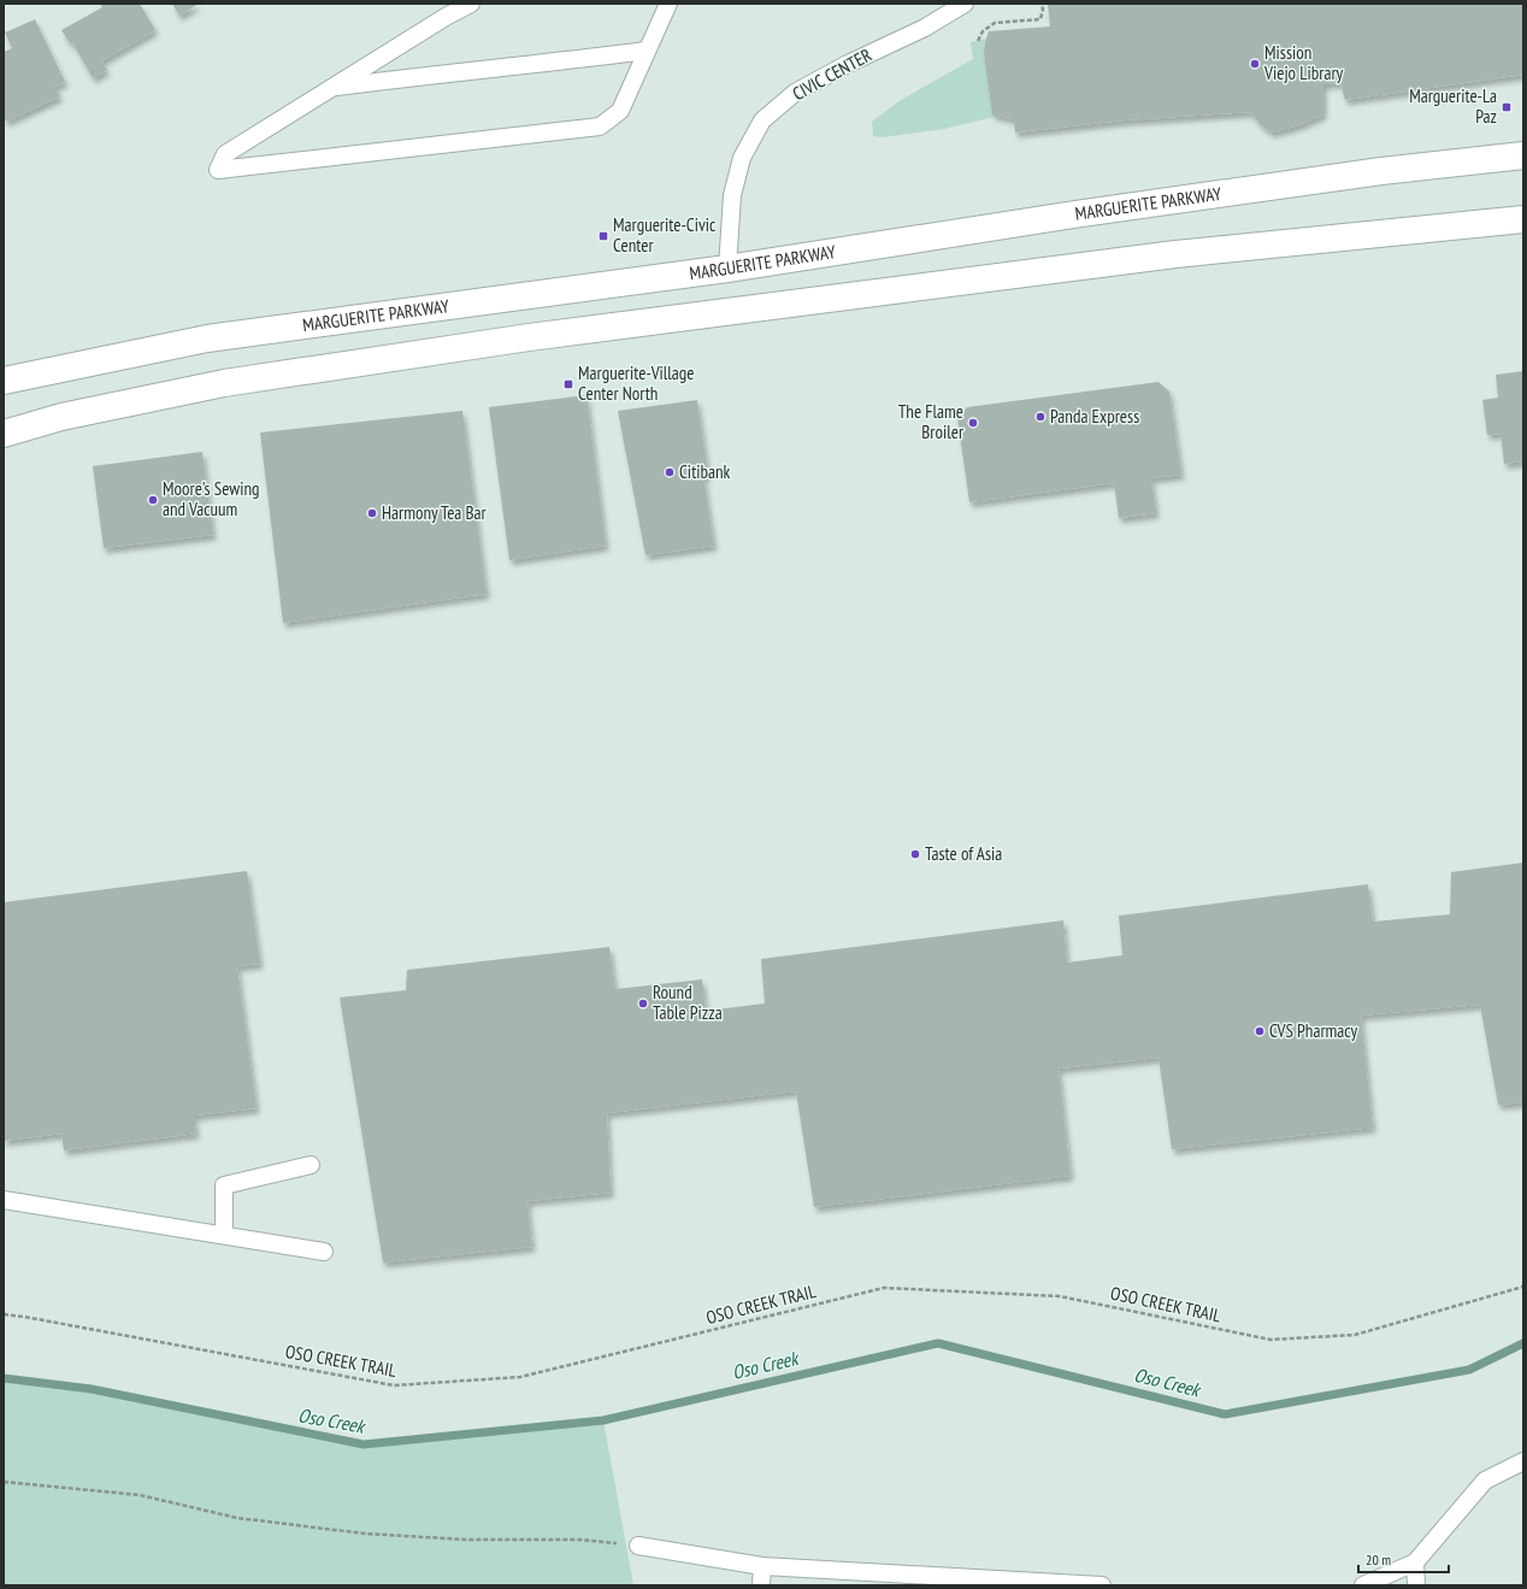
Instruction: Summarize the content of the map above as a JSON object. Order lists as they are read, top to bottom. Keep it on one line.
{"streets":{"main road":["MARGUERITE PARKWAY"],"lane":["CIVIC CENTER"],"path":["OSO CREEK TRAIL"]},"crossings":[["CIVIC CENTER","MARGUERITE PARKWAY"]],"water":["Oso Creek"],"places":{"other":["Mission Viejo Library","Panda Express","The Flame Broiler","Citibank","Moore's Sewing and Vacuum","Harmony Tea Bar","Taste of Asia","Round Table Pizza","CVS Pharmacy"],"transit":["Marguerite-La Paz","Marguerite-Civic Center","Marguerite-Village Center North"]},"scale_bar":"20 m"}
